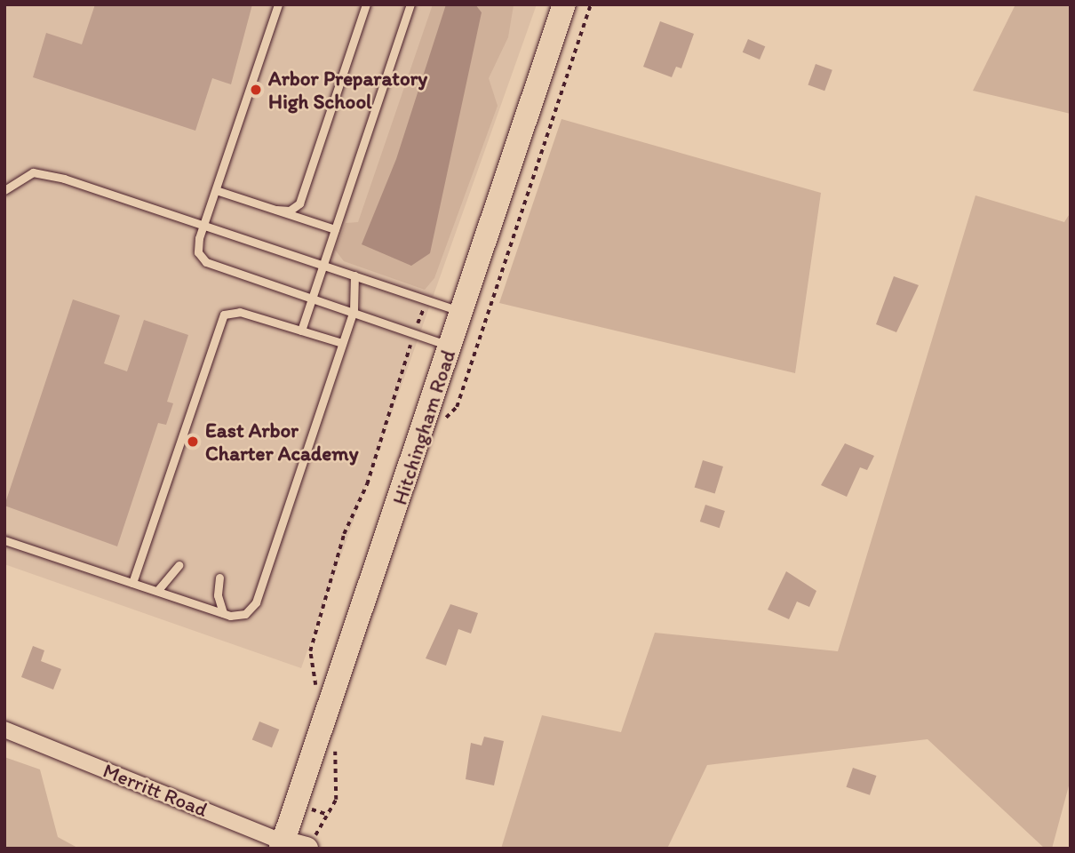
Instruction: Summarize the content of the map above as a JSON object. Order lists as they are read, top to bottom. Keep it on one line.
{"streets":{"street":["Hitchingham Road","Merritt Road"]},"crossings":[["Hitchingham Road","Merritt Road"]],"places":["Arbor Preparatory High School","East Arbor Charter Academy"]}
